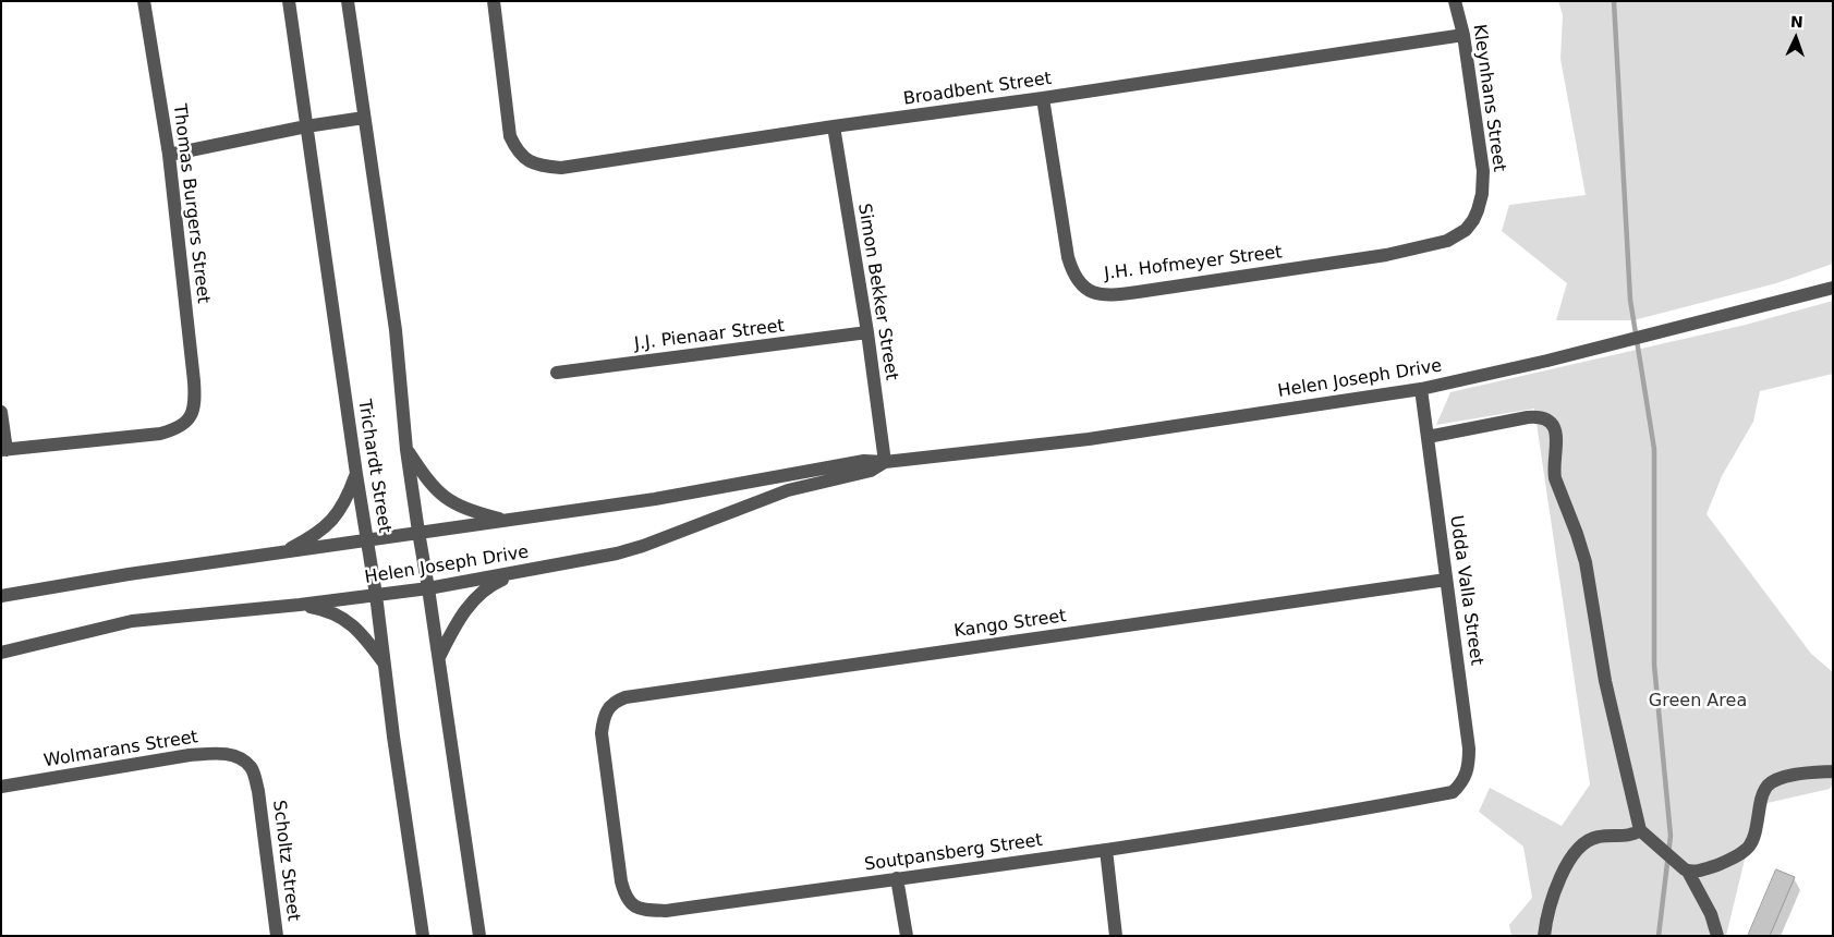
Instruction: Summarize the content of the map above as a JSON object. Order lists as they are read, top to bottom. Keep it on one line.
{"streets":{"street":["Broadbent Street","Kleynhans Street","Thomas Burgers Street","J.H. Hofmeyer Street","Simon Bekker Street","J.J. Pienaar Street","Helen Joseph Drive","Trichardt Street","Udda Valla Street","Kango Street","Wolmarans Street","Soutpansberg Street","Scholtz Street"]},"crossings":[["Broadbent Street","Kleynhans Street"],["Broadbent Street","J.H. Hofmeyer Street"],["Broadbent Street","Simon Bekker Street"],["Kleynhans Street","J.H. Hofmeyer Street"],["Simon Bekker Street","J.J. Pienaar Street"],["Simon Bekker Street","Helen Joseph Drive"],["Helen Joseph Drive","Trichardt Street"],["Helen Joseph Drive","Udda Valla Street"],["Udda Valla Street","Kango Street"],["Udda Valla Street","Soutpansberg Street"],["Kango Street","Soutpansberg Street"],["Wolmarans Street","Scholtz Street"]],"parks":["Green Area"],"north":"top"}
